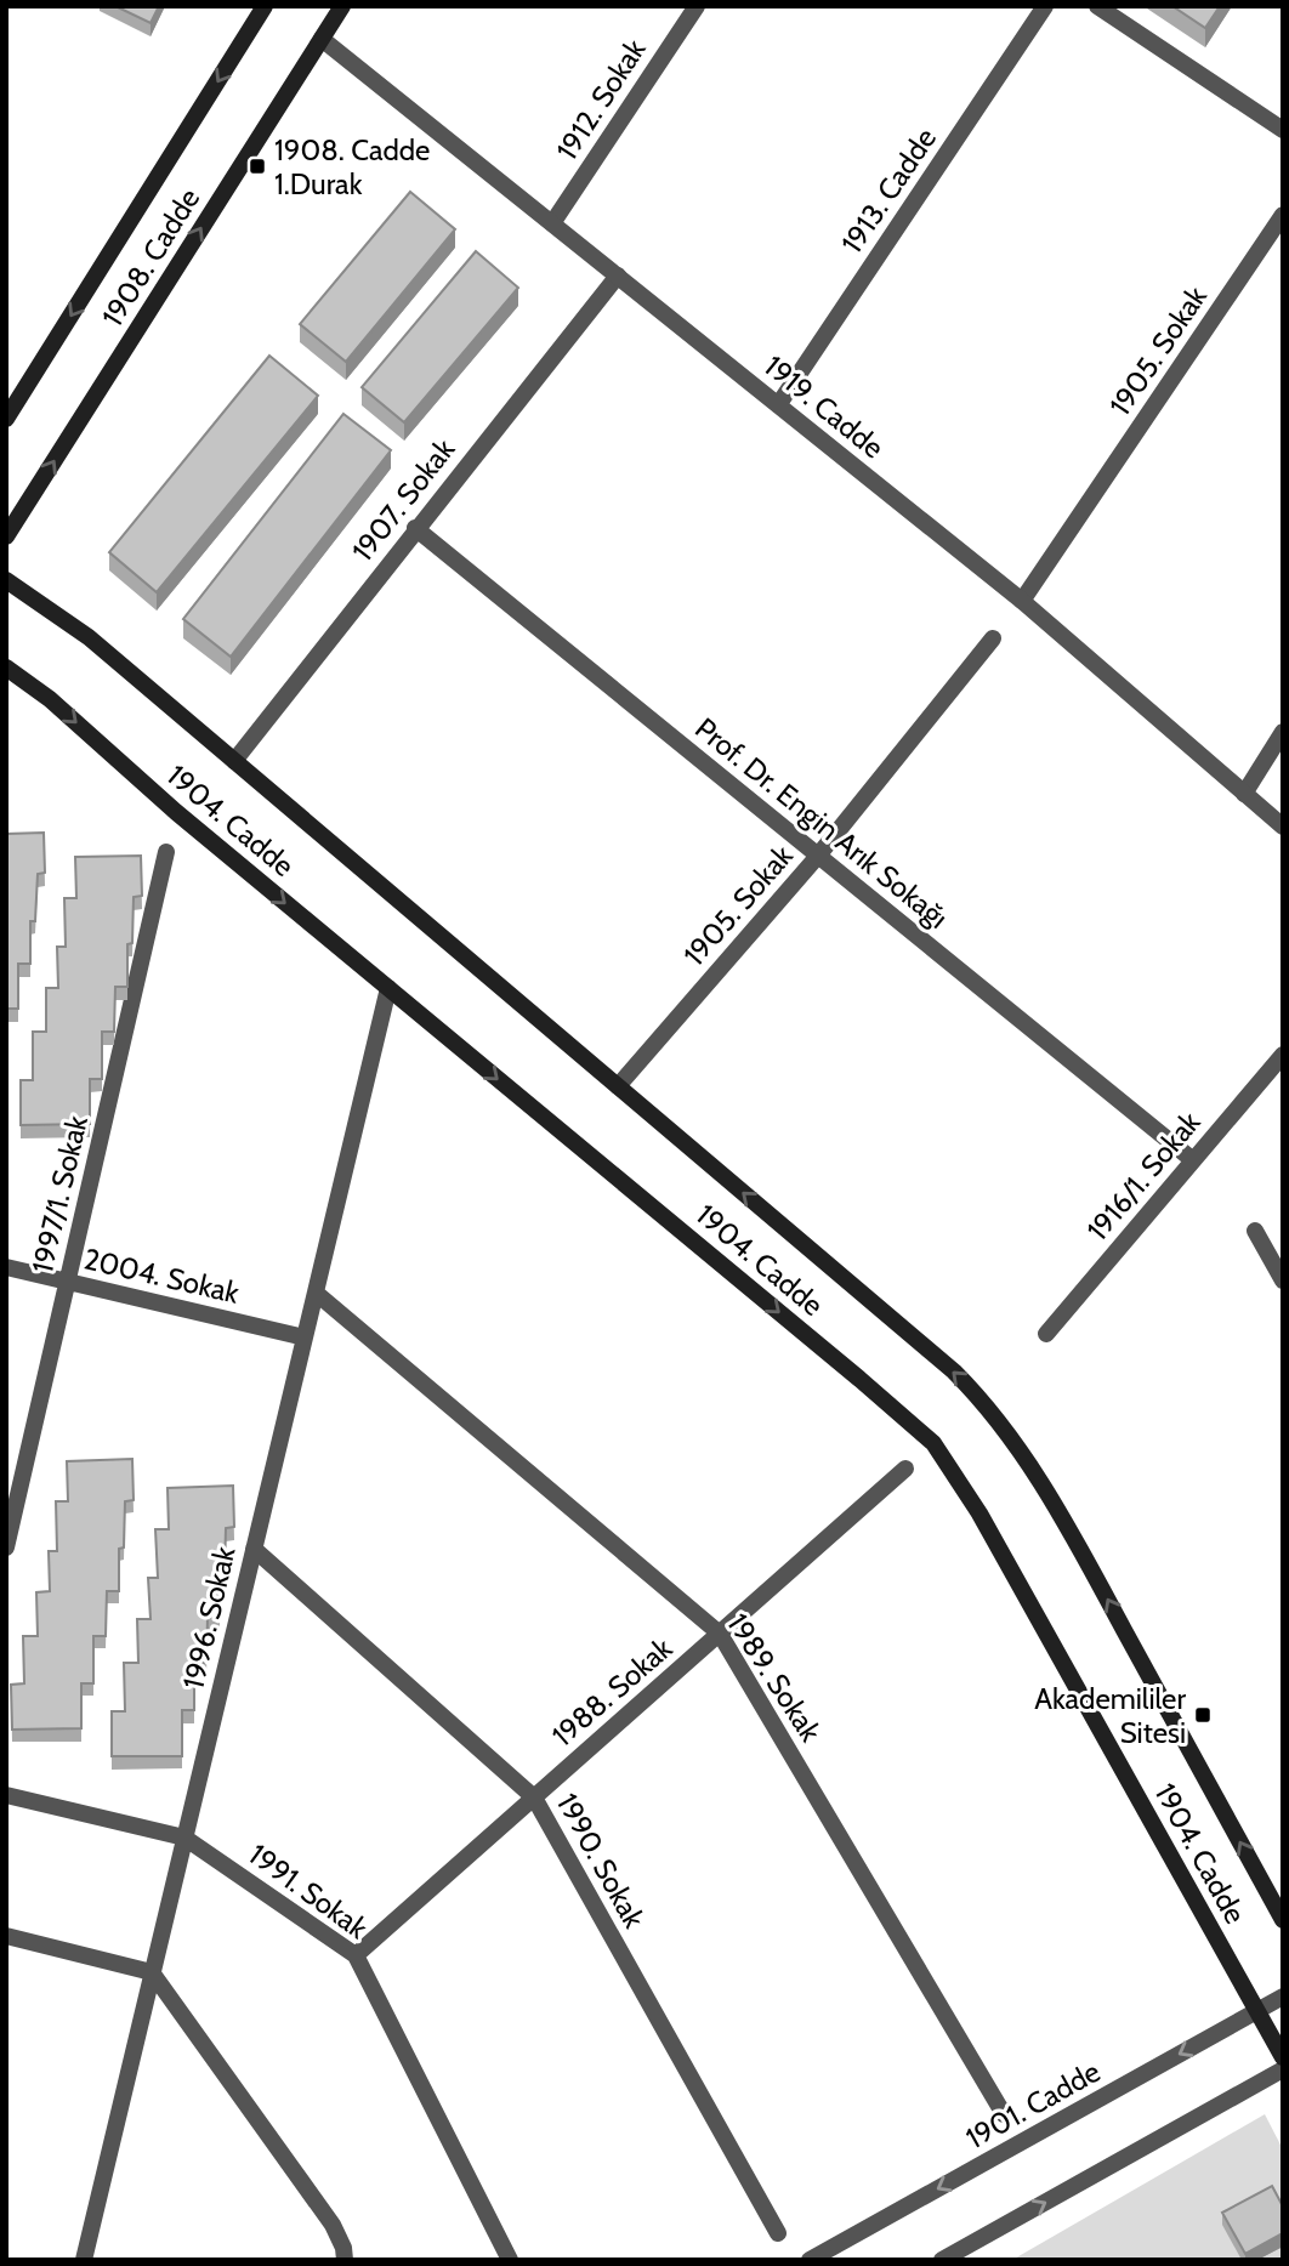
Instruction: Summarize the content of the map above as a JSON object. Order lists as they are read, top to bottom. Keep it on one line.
{"streets":{"main road":["1908. Cadde","1904. Cadde"],"street":["1912. Sokak","1913. Cadde","1905. Sokak","1919. Cadde","1907. Sokak","Prof. Dr. Engin Arık Sokağı","1916/1. Sokak","1997/1. Sokak","2004. Sokak","1996. Sokak","1989. Sokak","1988. Sokak","1990. Sokak","1991. Sokak","1901. Cadde"]},"crossings":[["1912. Sokak","1919. Cadde"],["1913. Cadde","1919. Cadde"],["1908. Cadde","1919. Cadde"],["1905. Sokak","1919. Cadde"],["1905. Sokak","1904. Cadde"],["1905. Sokak","Prof. Dr. Engin Arık Sokağı"],["1919. Cadde","1907. Sokak"],["1907. Sokak","1904. Cadde"],["1907. Sokak","Prof. Dr. Engin Arık Sokağı"],["1904. Cadde","1996. Sokak"],["1904. Cadde","1901. Cadde"],["Prof. Dr. Engin Arık Sokağı","1916/1. Sokak"],["1997/1. Sokak","2004. Sokak"],["2004. Sokak","1996. Sokak"],["1996. Sokak","1989. Sokak"],["1996. Sokak","1990. Sokak"],["1996. Sokak","1991. Sokak"],["1989. Sokak","1988. Sokak"],["1988. Sokak","1990. Sokak"],["1988. Sokak","1991. Sokak"]],"places":{"transit":["1908. Cadde 1.Durak","Akademililer Sitesi"]}}
